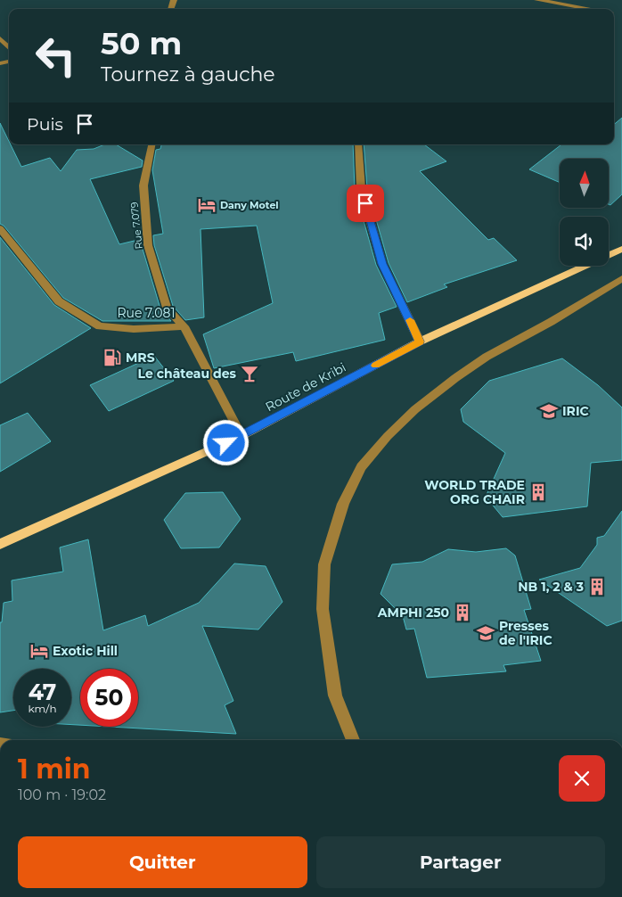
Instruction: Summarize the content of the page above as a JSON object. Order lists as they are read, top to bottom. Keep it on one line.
{"streets":{"main road":["Route de Kribi"],"street":["Rue 7.079","Rue 7.081"]},"crossings":[["Rue 7.079","Rue 7.081"],["Rue 7.081","Route de Kribi"]],"places":{"hotel":["Dany Motel","Exotic Hill"],"fuel station":["MRS"],"bar":["Le château des"],"school or university":["IRIC","Presses de l'IRIC"],"building":["WORLD TRADE ORG CHAIR","NB 1, 2 & 3","AMPHI 250"]},"north":"top","page":{"turn":["50 m","Tournez à gauche"],"then":"Puis","speed":"47 km/h","limit":"50","heading":["1 min","100 m · 19:02"],"buttons":["Quitter","Partager"]}}
